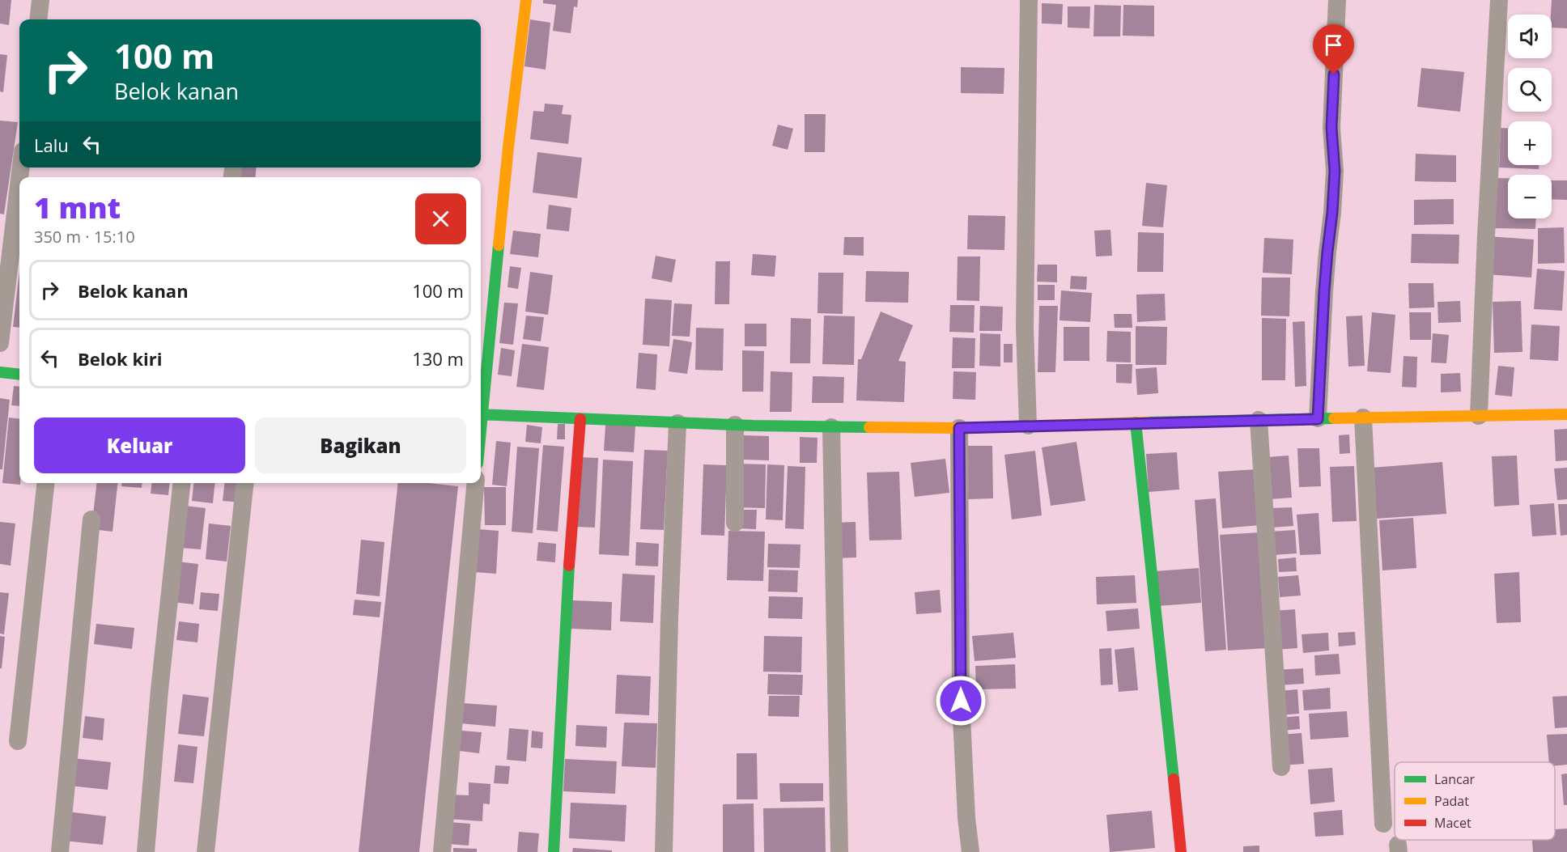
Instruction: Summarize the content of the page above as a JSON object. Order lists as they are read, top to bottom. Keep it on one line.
{"legend":["Lancar","Padat","Macet"],"page":{"map_buttons":["+","−"],"turn":["100 m","Belok kanan"],"then":"Lalu","heading":["1 mnt","350 m · 15:10"],"list":[{"name":"Belok kanan","value":"100 m"},{"name":"Belok kiri","value":"130 m"}],"buttons":["Keluar","Bagikan"]}}
